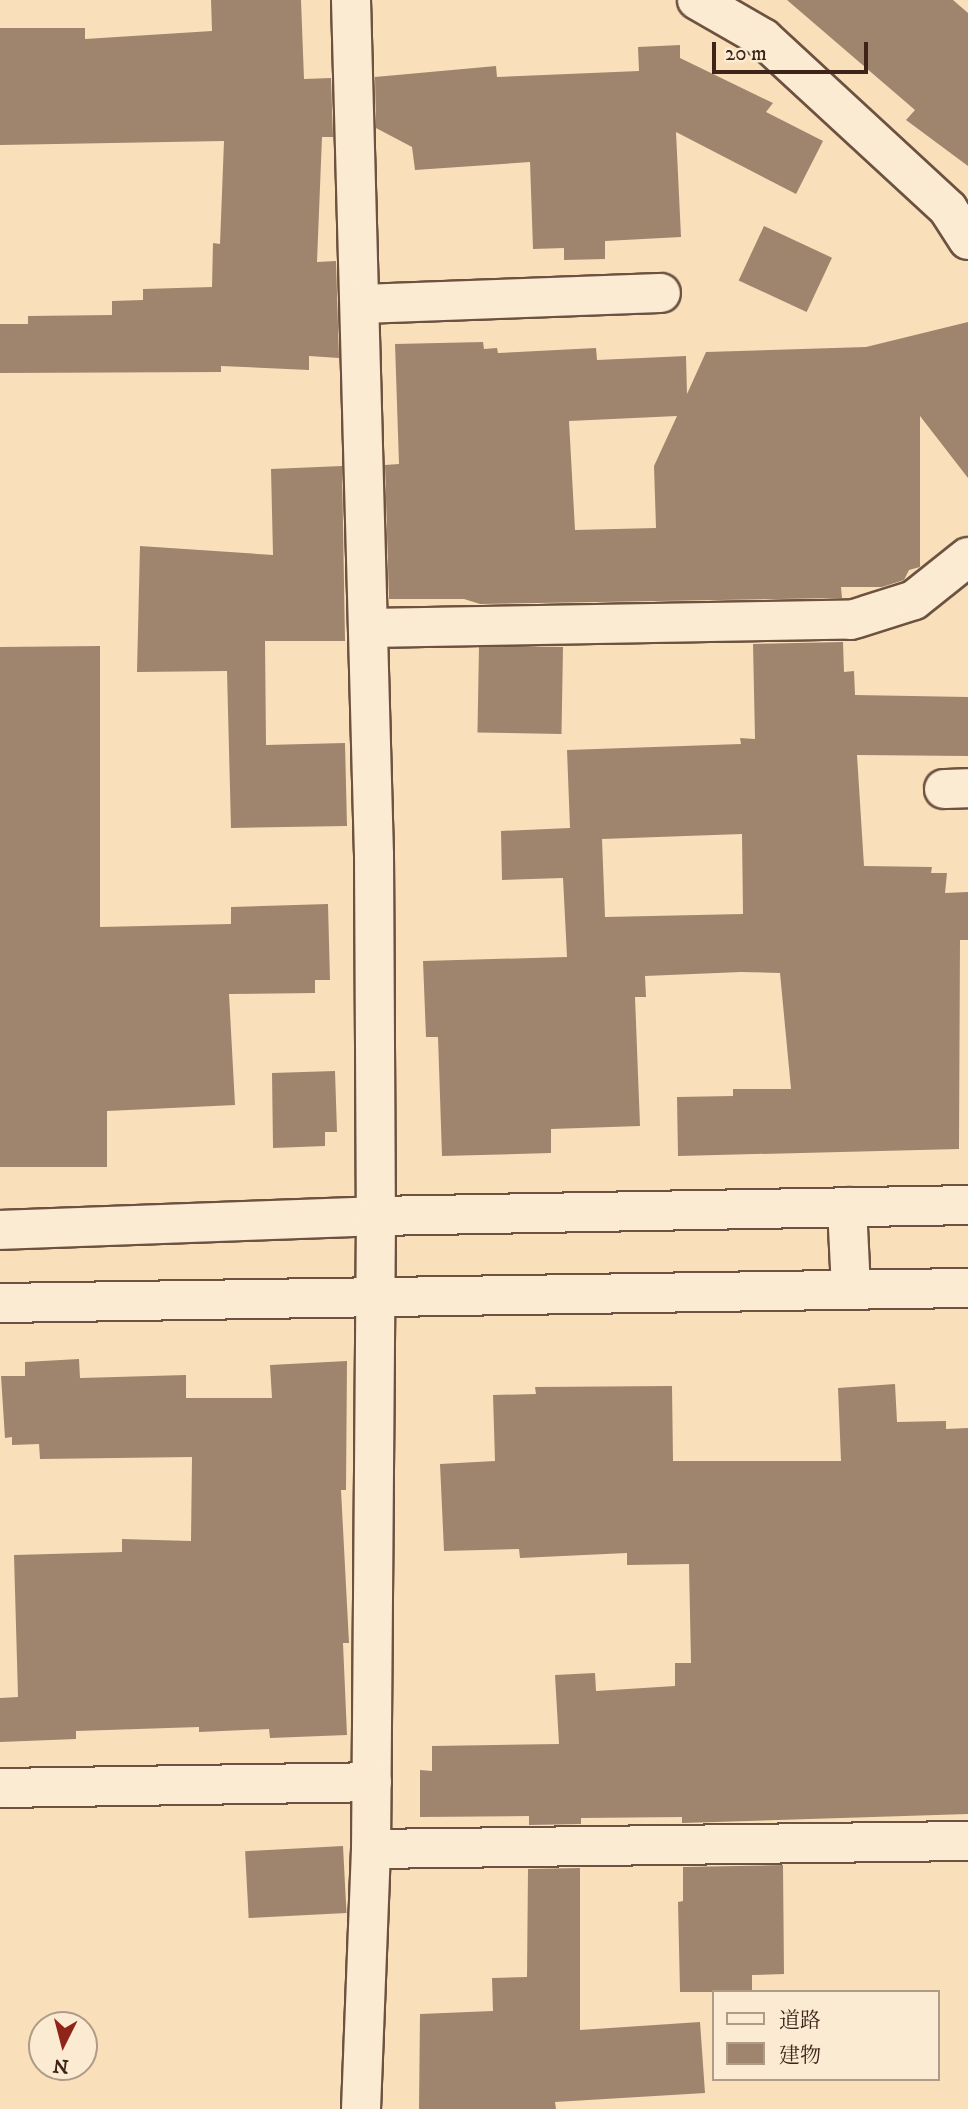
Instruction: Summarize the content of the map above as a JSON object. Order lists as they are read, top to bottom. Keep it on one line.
{"legend":["道路","建物"],"scale_bar":"20 m","north":"bottom"}
